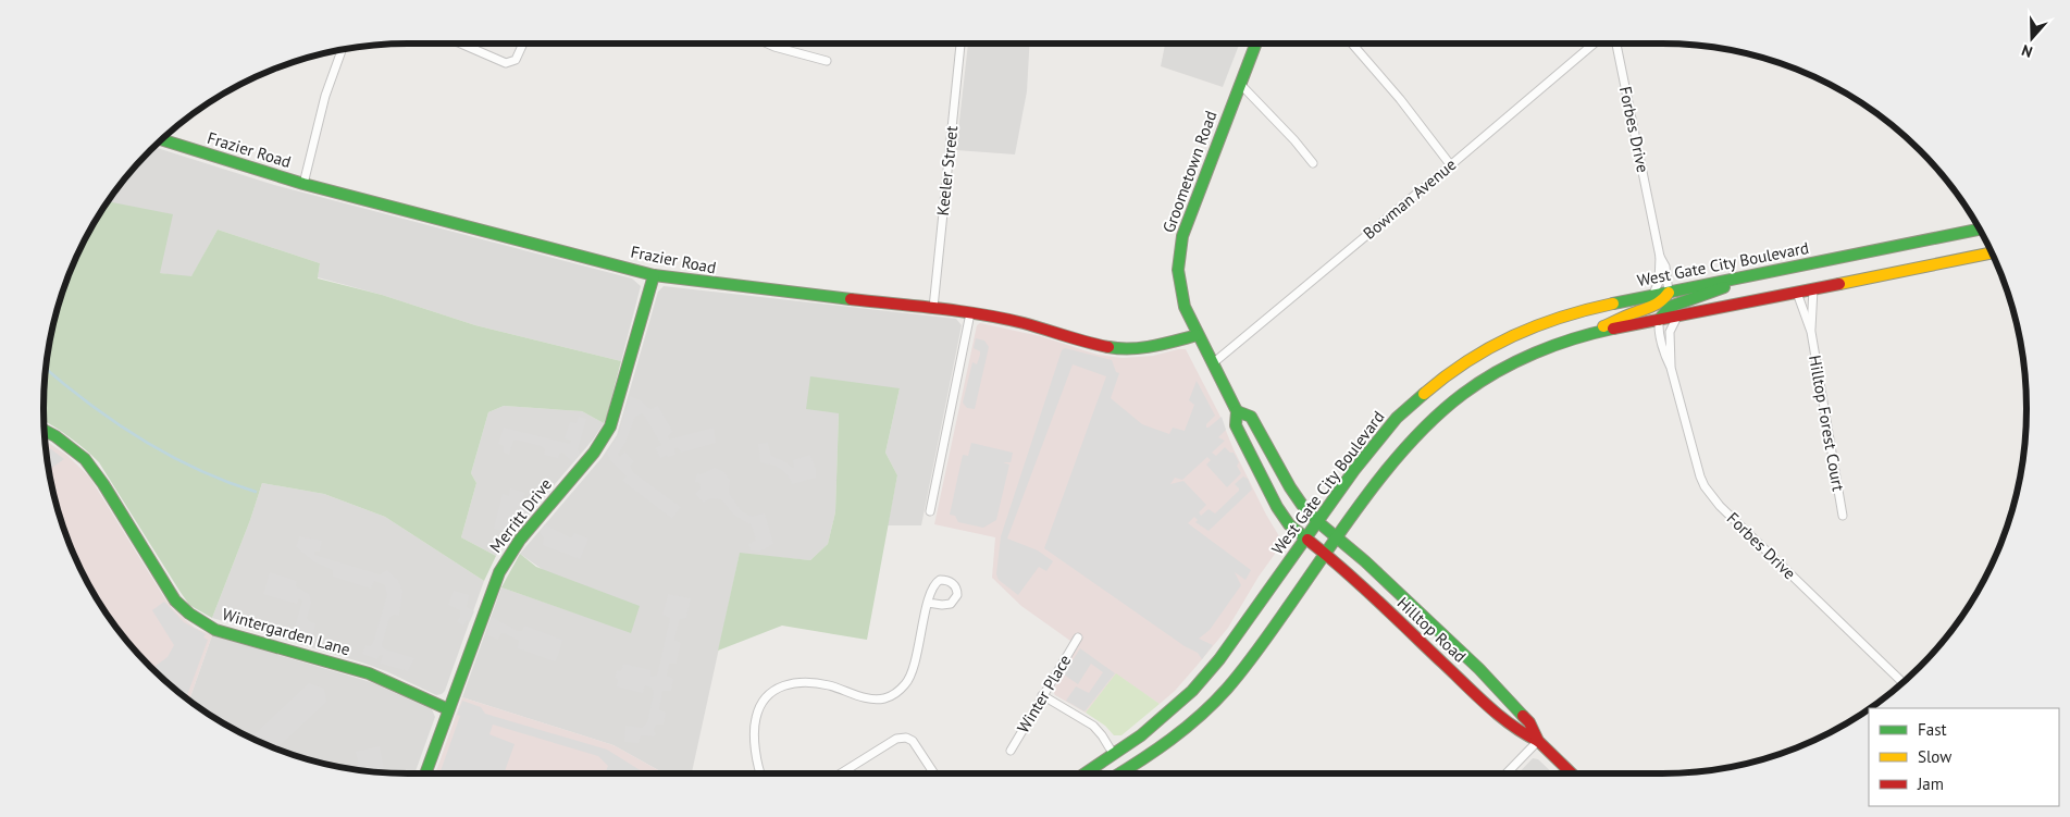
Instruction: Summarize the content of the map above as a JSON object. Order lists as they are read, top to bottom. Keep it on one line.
{"streets":{"main road":["Frazier Road","Groometown Road","West Gate City Boulevard","Merritt Drive","Hilltop Road","Wintergarden Lane"],"street":["Forbes Drive","Keeler Street","Bowman Avenue","Hilltop Forest Court","Winter Place"]},"crossings":[["Forbes Drive","West Gate City Boulevard"],["Frazier Road","Keeler Street"],["Frazier Road","Groometown Road"],["Frazier Road","Merritt Drive"],["Groometown Road","Bowman Avenue"],["Groometown Road","West Gate City Boulevard"],["Groometown Road","Hilltop Road"],["West Gate City Boulevard","Hilltop Road"],["Merritt Drive","Wintergarden Lane"]],"legend":["Fast","Slow","Jam"],"north":"bottom"}
